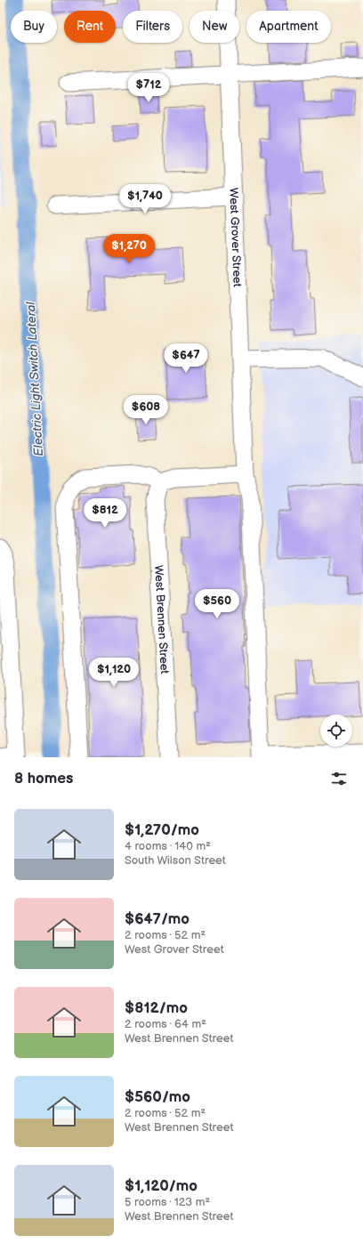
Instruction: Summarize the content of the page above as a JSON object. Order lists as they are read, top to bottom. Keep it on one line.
{"streets":{"street":["West Grover Street","West Brennen Street"]},"water":["Electric Light Switch Lateral"],"page":{"chip":["Buy","Rent","Filters","New","Apartment"],"price":["$712","$1,740","$1,270","$647","$608","$812","$560","$1,120"],"heading":"8 homes","list":[{"name":"$1,270/mo","note":"4 rooms · 140 m² · South Wilson Street"},{"name":"$647/mo","note":"2 rooms · 52 m² · West Grover Street"},{"name":"$812/mo","note":"2 rooms · 64 m² · West Brennen Street"},{"name":"$560/mo","note":"2 rooms · 52 m² · West Brennen Street"},{"name":"$1,120/mo","note":"5 rooms · 123 m² · West Brennen Street"}]}}
